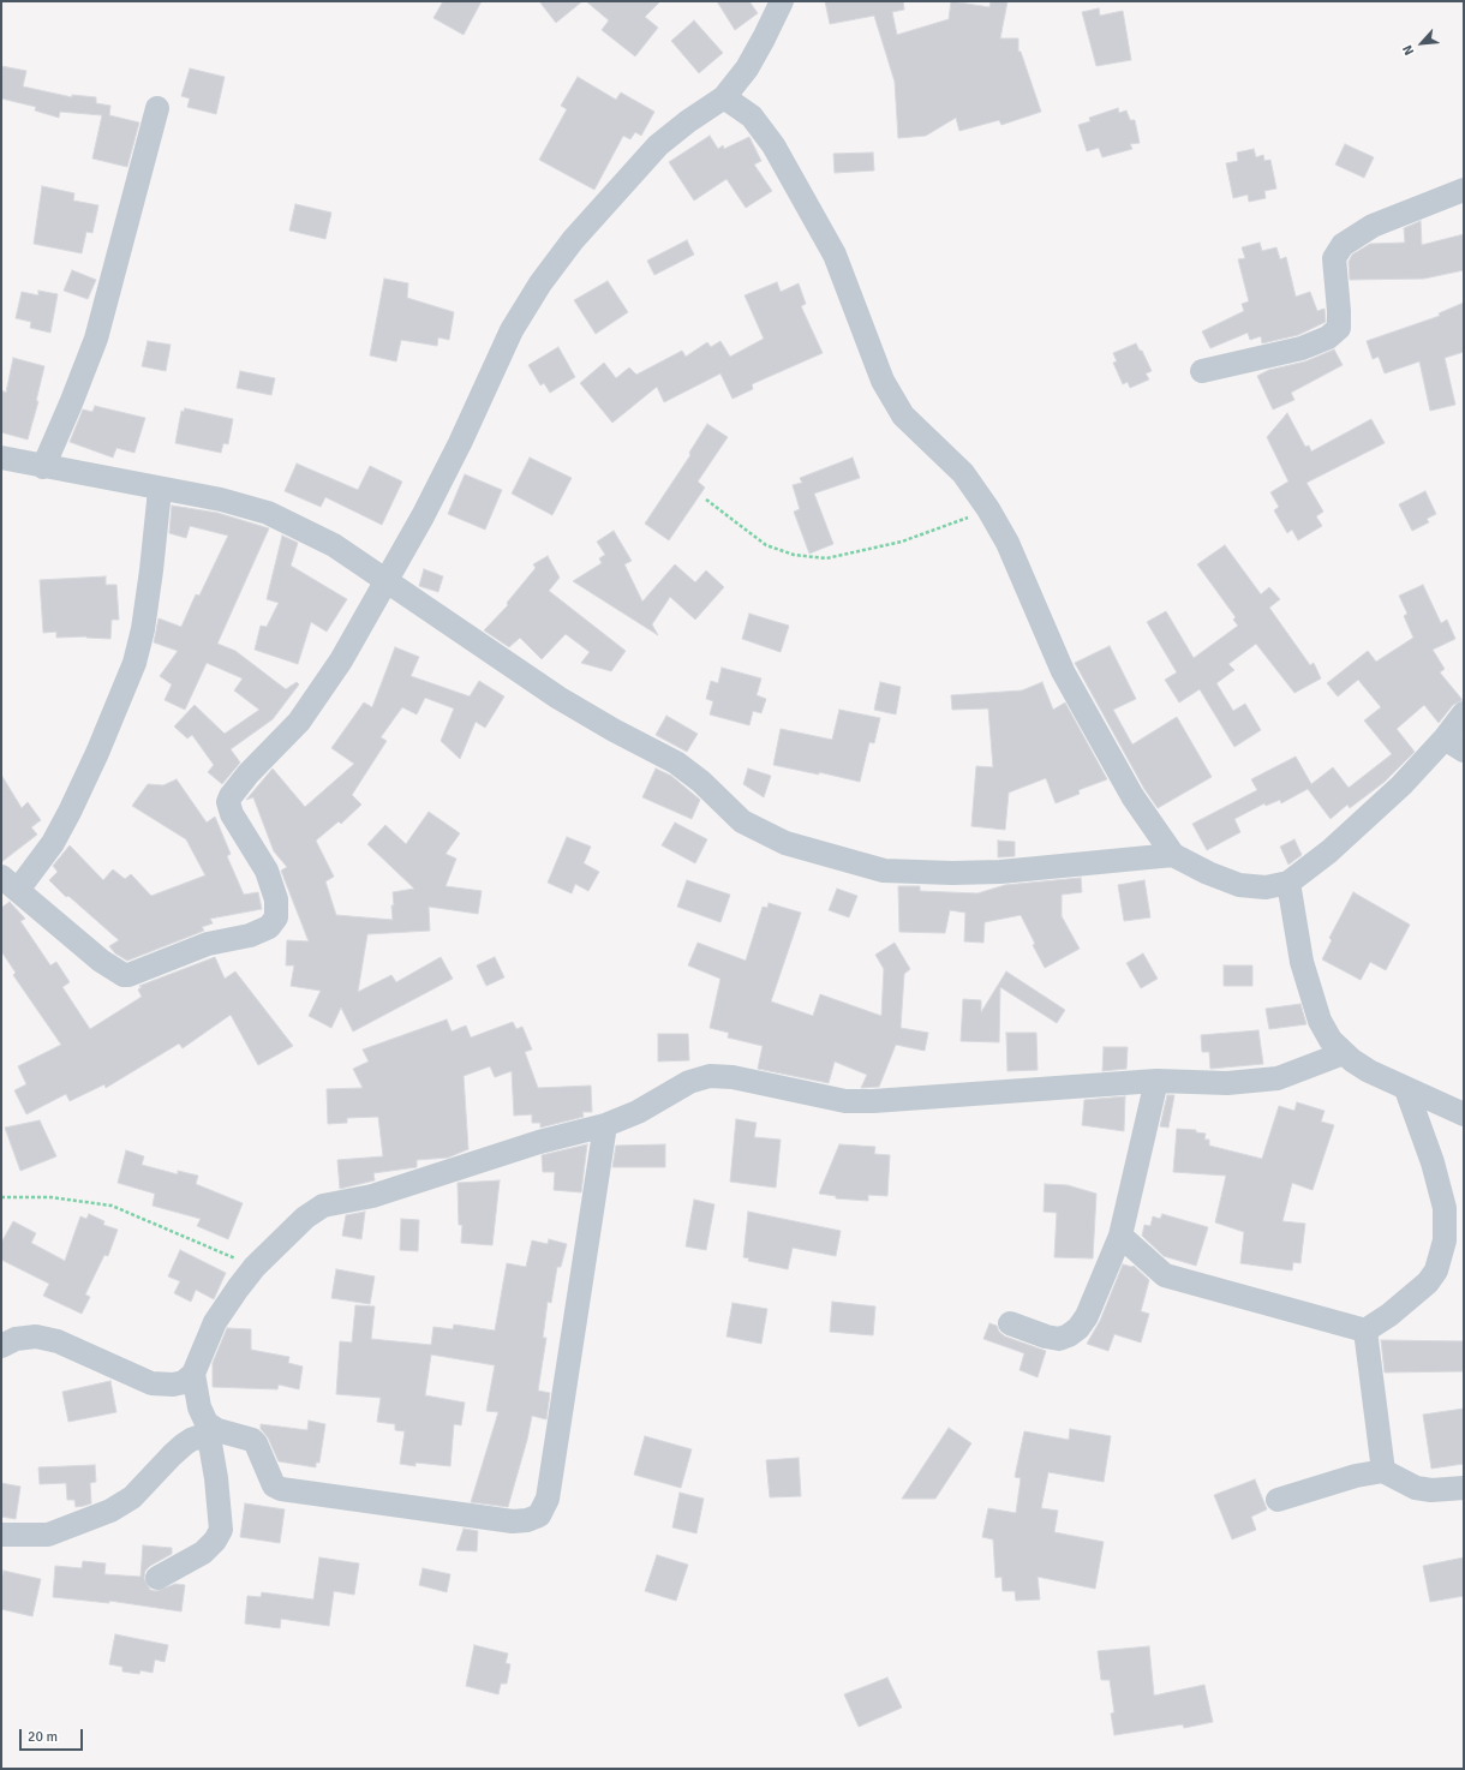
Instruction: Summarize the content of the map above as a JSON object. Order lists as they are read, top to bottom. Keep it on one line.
{"scale_bar":"20 m","north":"bottom left"}
